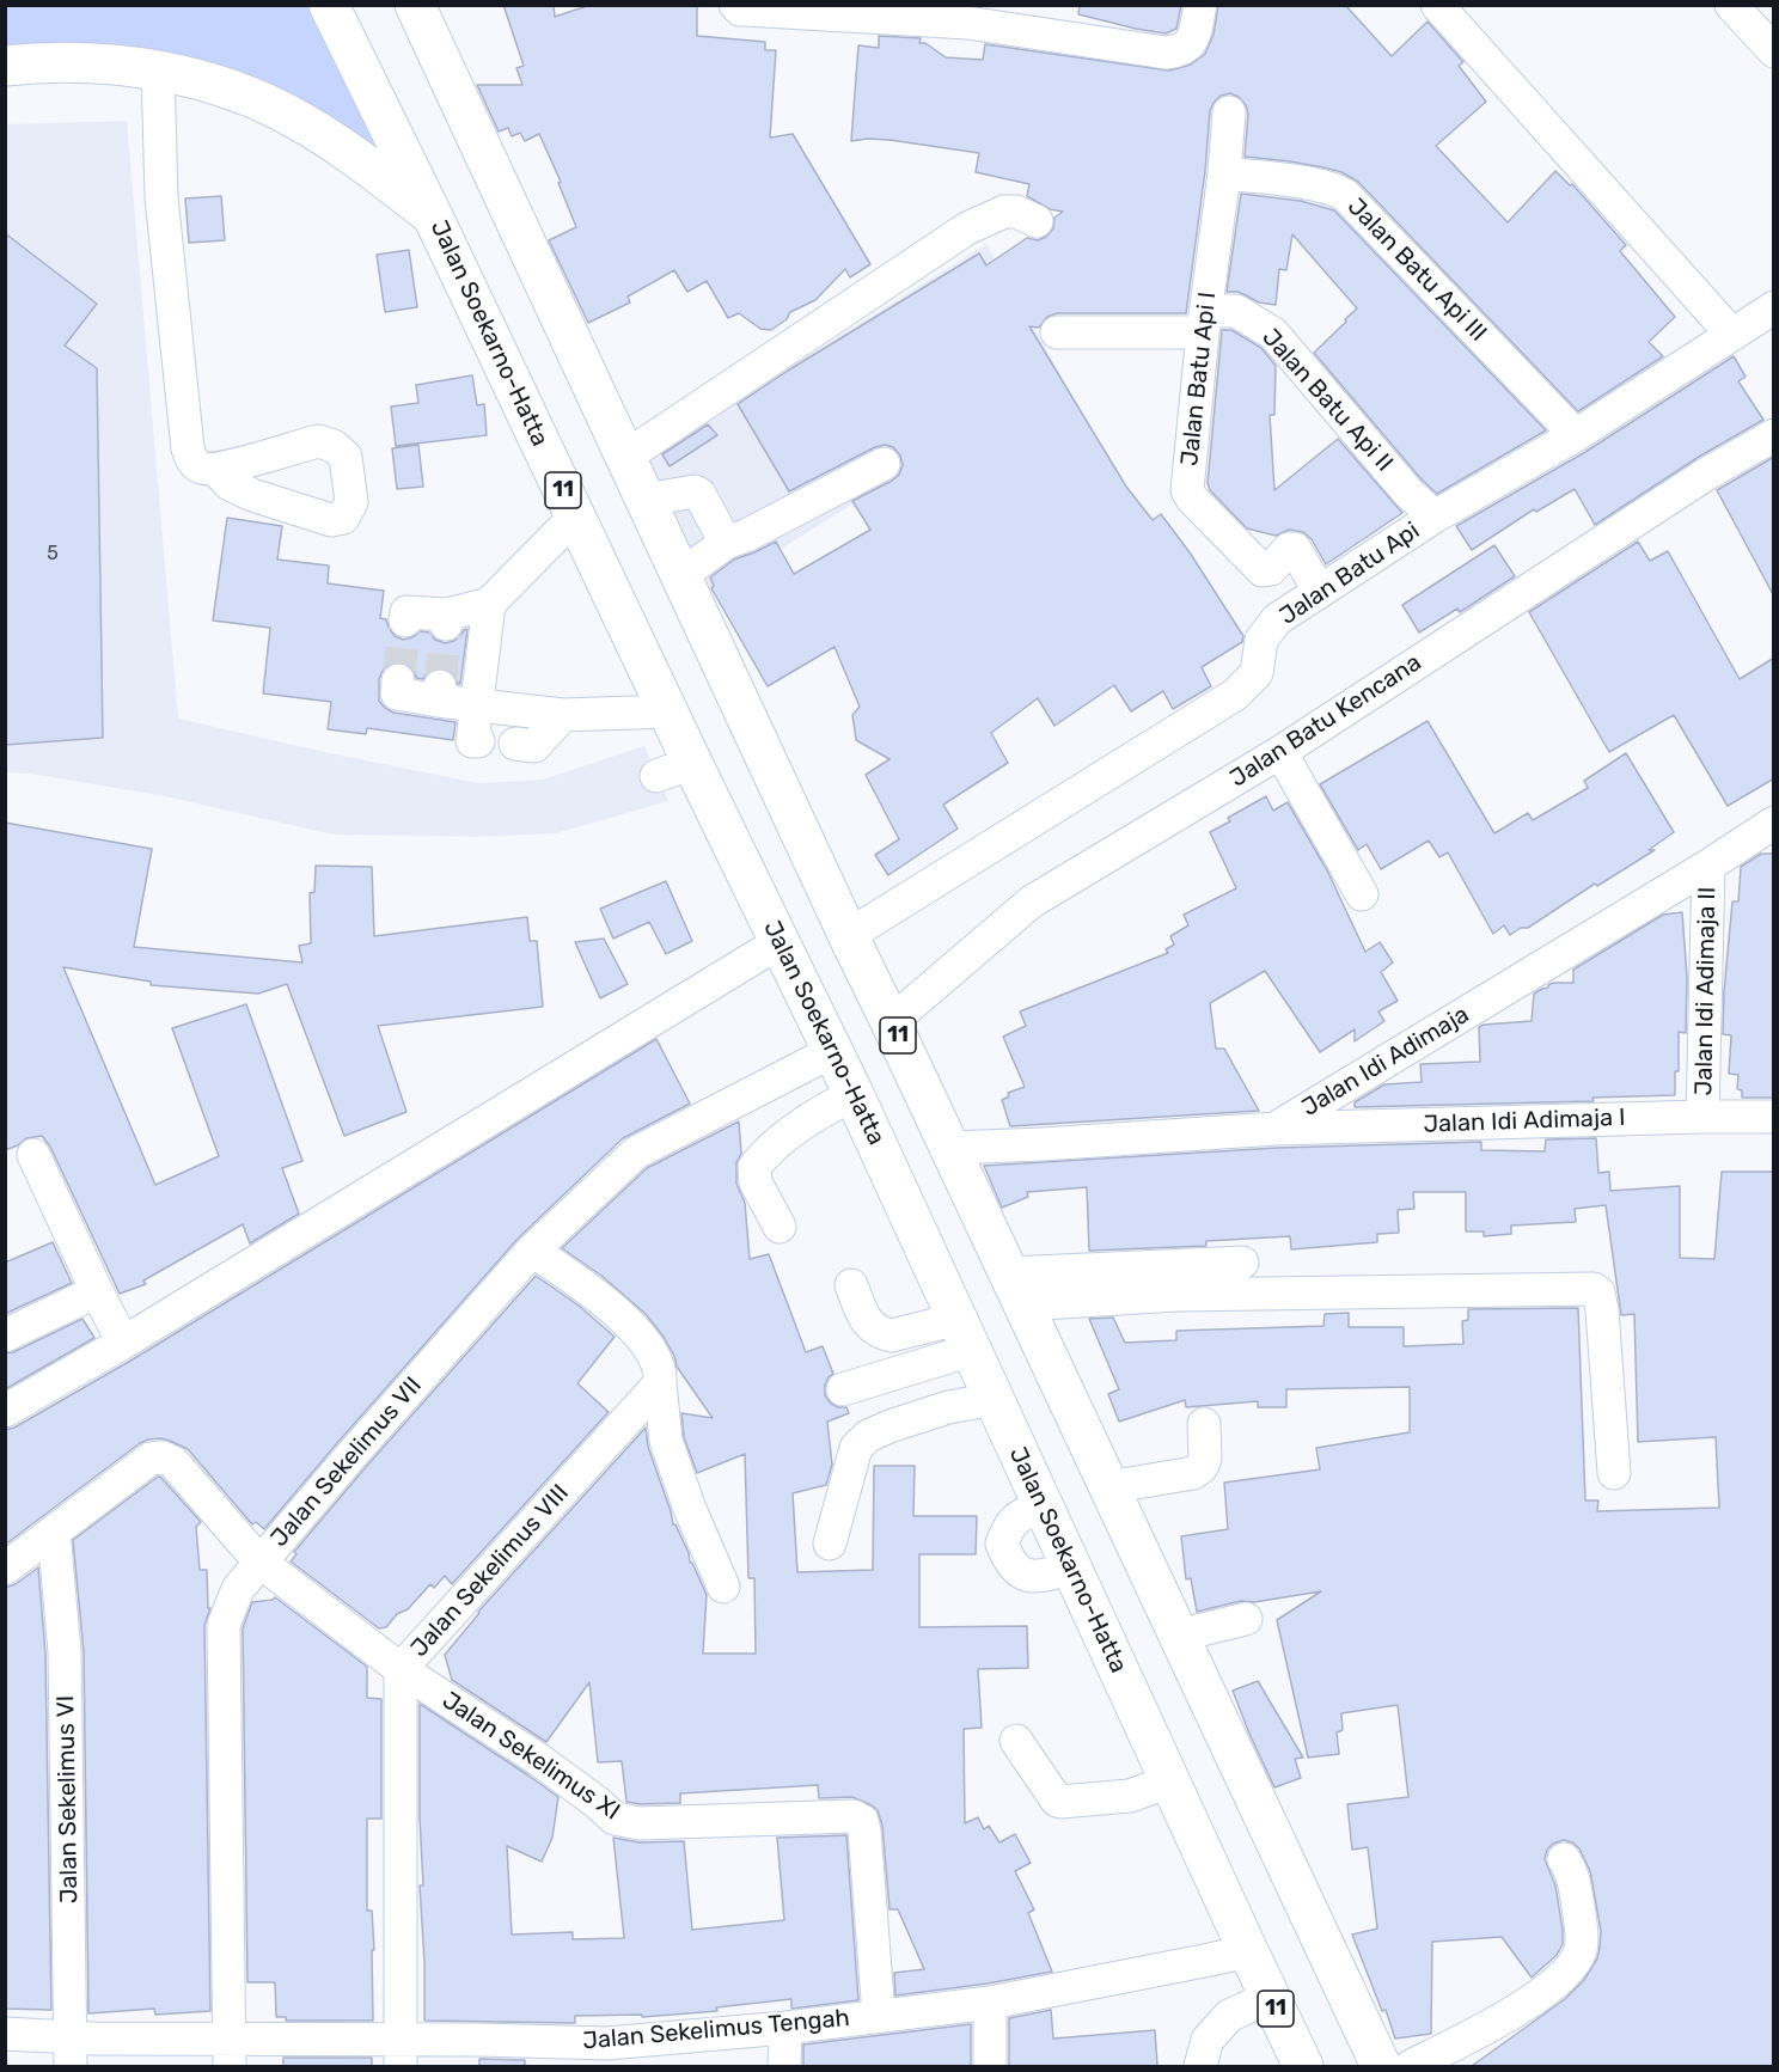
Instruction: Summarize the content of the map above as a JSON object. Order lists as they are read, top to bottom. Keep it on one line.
{"streets":{"highway":["Jalan Soekarno-Hatta","11"],"street":["Jalan Batu Api III","Jalan Batu Api I","Jalan Batu Api II","Jalan Batu Api","Jalan Batu Kencana","Jalan Idi Adimaja II","Jalan Idi Adimaja","Jalan Idi Adimaja I","Jalan Sekelimus VII","Jalan Sekelimus VIII","Jalan Sekelimus XI","Jalan Sekelimus VI","Jalan Sekelimus Tengah"]},"crossings":[["Jalan Batu Api III","Jalan Batu Api I"],["Jalan Batu Api III","Jalan Batu Api"],["Jalan Soekarno-Hatta","Jalan Sekelimus VII"],["Jalan Soekarno-Hatta","Jalan Sekelimus Tengah"],["Jalan Batu Api I","Jalan Batu Api II"],["Jalan Batu Api I","Jalan Batu Api"],["Jalan Batu Api II","Jalan Batu Api"],["11","Jalan Batu Api"],["11","Jalan Batu Kencana"],["11","Jalan Idi Adimaja"],["Jalan Idi Adimaja II","Jalan Idi Adimaja"],["Jalan Idi Adimaja II","Jalan Idi Adimaja I"],["Jalan Idi Adimaja","Jalan Idi Adimaja I"],["Jalan Sekelimus VII","Jalan Sekelimus XI"],["Jalan Sekelimus VII","Jalan Sekelimus Tengah"],["Jalan Sekelimus VIII","Jalan Sekelimus XI"],["Jalan Sekelimus VIII","Jalan Sekelimus Tengah"],["Jalan Sekelimus XI","Jalan Sekelimus VI"],["Jalan Sekelimus XI","Jalan Sekelimus Tengah"],["Jalan Sekelimus VI","Jalan Sekelimus Tengah"]],"house_numbers":["5"]}
